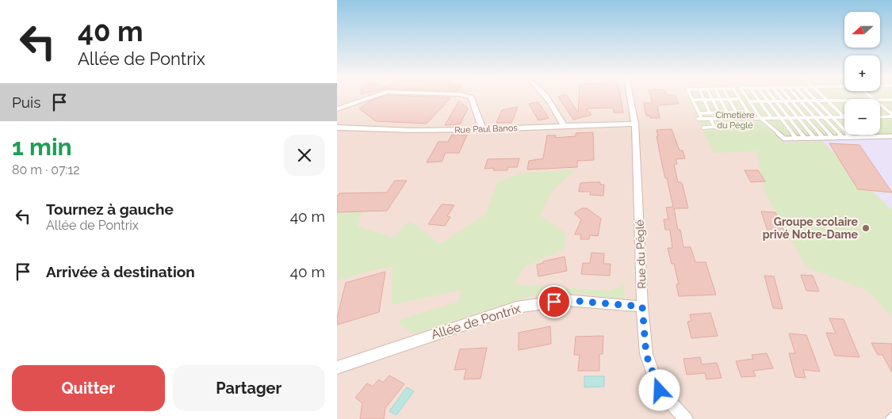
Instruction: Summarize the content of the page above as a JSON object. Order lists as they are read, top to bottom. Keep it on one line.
{"streets":{"street":["Rue Paul Banos","Rue du Péglé","Allée de Pontrix"]},"crossings":[["Rue Paul Banos","Rue du Péglé"],["Rue du Péglé","Allée de Pontrix"]],"parks":["Cimetière du Péglé"],"places":["Groupe scolaire privé Notre-Dame"],"north":"left","page":{"turn":["40 m","Allée de Pontrix"],"map_buttons":["+","−"],"then":"Puis","heading":["1 min","80 m · 07:12"],"list":[{"name":"Tournez à gauche","note":"Allée de Pontrix","value":"40 m"},{"name":"Arrivée à destination","value":"40 m"}],"buttons":["Quitter","Partager"]}}
